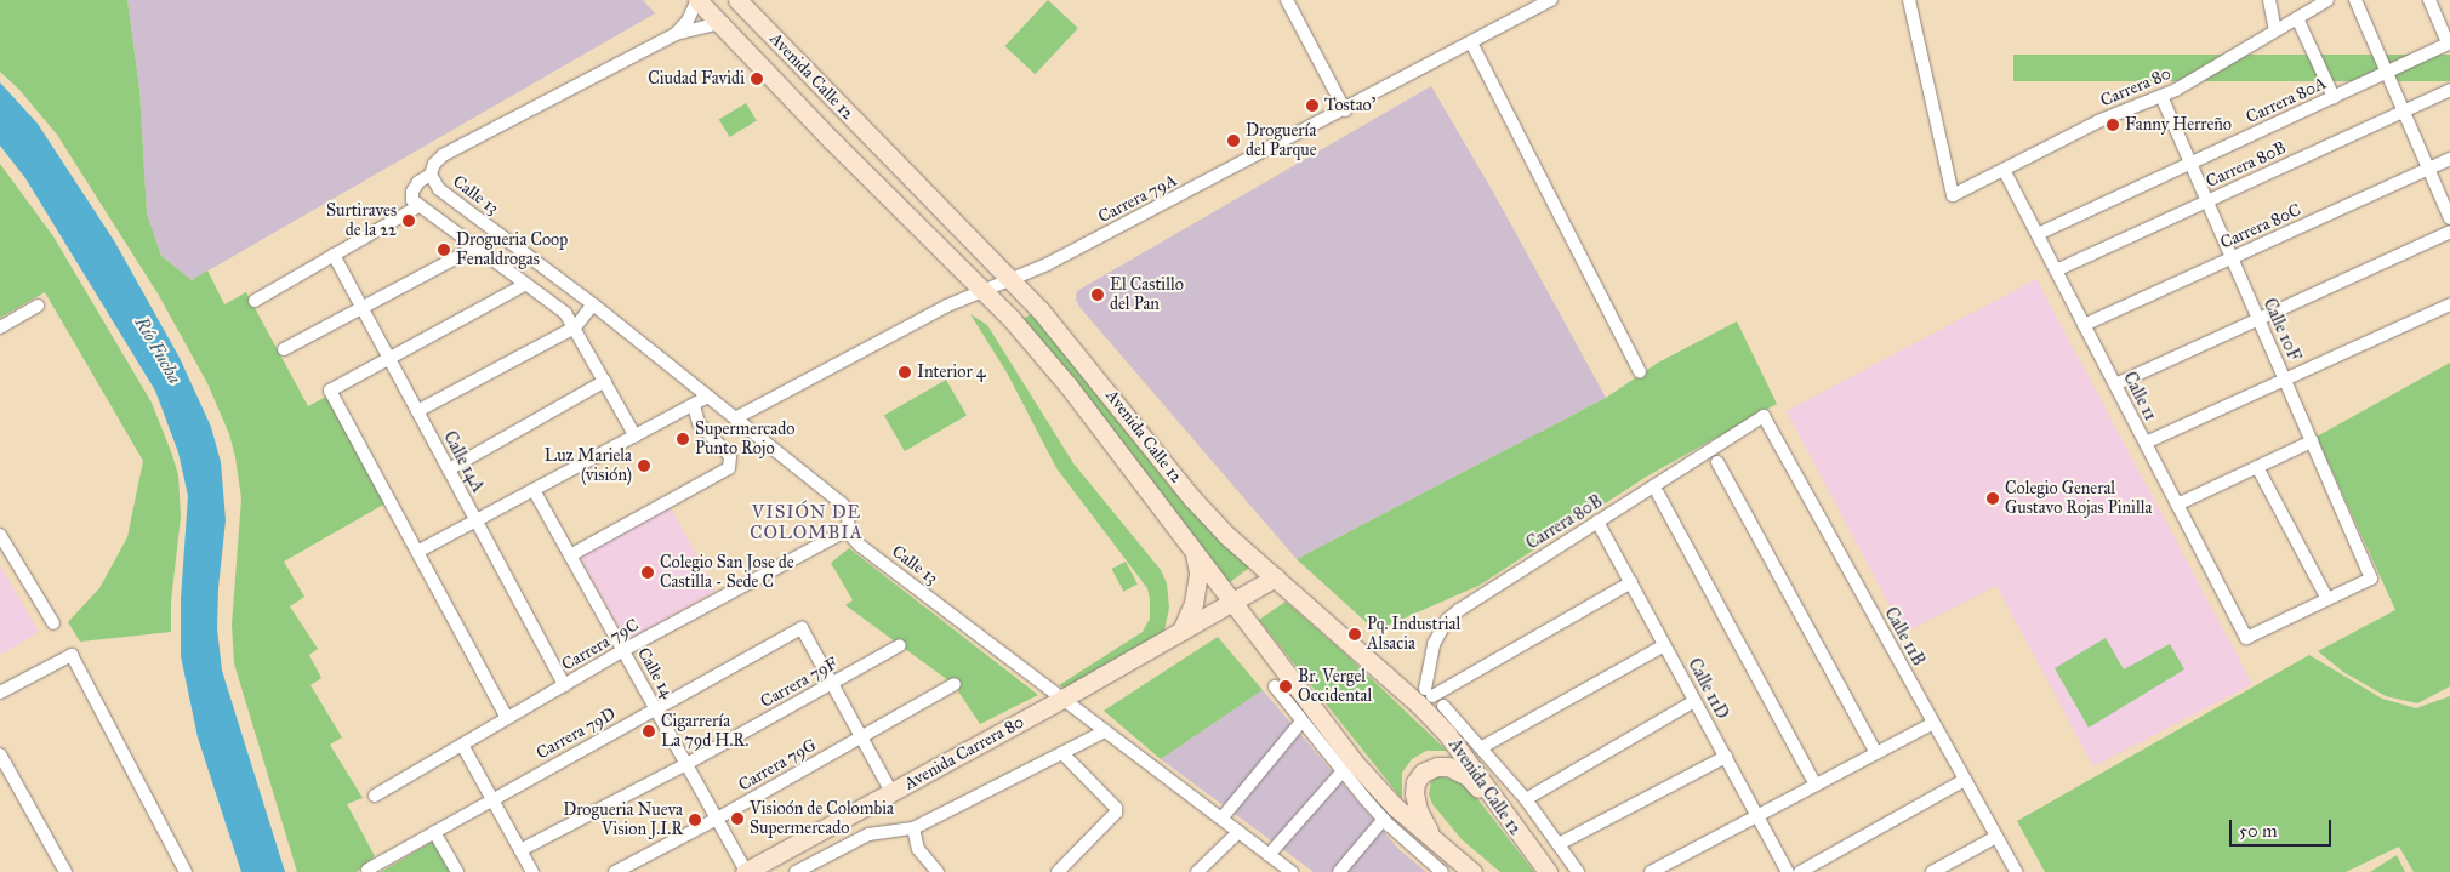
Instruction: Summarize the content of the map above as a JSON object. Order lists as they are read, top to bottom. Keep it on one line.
{"streets":{"main road":["Avenida Calle 12","Avenida Carrera 80"],"street":["Carrera 80","Carrera 80A","Carrera 80B","Calle 13","Carrera 79A","Carrera 80C","Calle 10F","Calle 11","Calle 14A","Calle 11B","Carrera 79C","Calle 14","Carrera 79F","Calle 11D","Carrera 79D","Carrera 79G"]},"crossings":[["Avenida Calle 12","Carrera 79A"],["Avenida Calle 12","Avenida Carrera 80"],["Carrera 80","Calle 10F"],["Carrera 80","Calle 11"],["Carrera 80A","Calle 10F"],["Carrera 80A","Calle 11"],["Carrera 80B","Calle 10F"],["Carrera 80B","Calle 11"],["Carrera 80B","Calle 11B"],["Carrera 80B","Calle 11D"],["Calle 13","Carrera 79A"],["Calle 13","Carrera 79C"],["Calle 13","Avenida Carrera 80"],["Carrera 80C","Calle 10F"],["Carrera 80C","Calle 11"],["Calle 10F","Calle 11"],["Calle 14A","Carrera 79C"],["Carrera 79C","Calle 14"],["Calle 14","Carrera 79F"],["Calle 14","Carrera 79D"],["Calle 14","Avenida Carrera 80"],["Calle 14","Carrera 79G"],["Carrera 79F","Carrera 79D"]],"districts":["VISIÓN DE COLOMBIA"],"water":["Río Fucha"],"places":["Ciudad Favidi","Tostao’","Fanny Herreño","Droguería del Parque","Surtiraves de la 22","Drogueria Coop Fenaldrogas","El Castillo del Pan","Interior 4","Supermercado Punto Rojo","Luz Mariela (visión)","Colegio General Gustavo Rojas Pinilla","Colegio San Jose de Castilla - Sede C","Pq. Industrial Alsacia","Br. Vergel Occidental","Cigarrería La 79d H.R.","Visioón de Colombia Supermercado","Drogueria Nueva Vision J.I.R"],"scale_bar":"50 m"}
